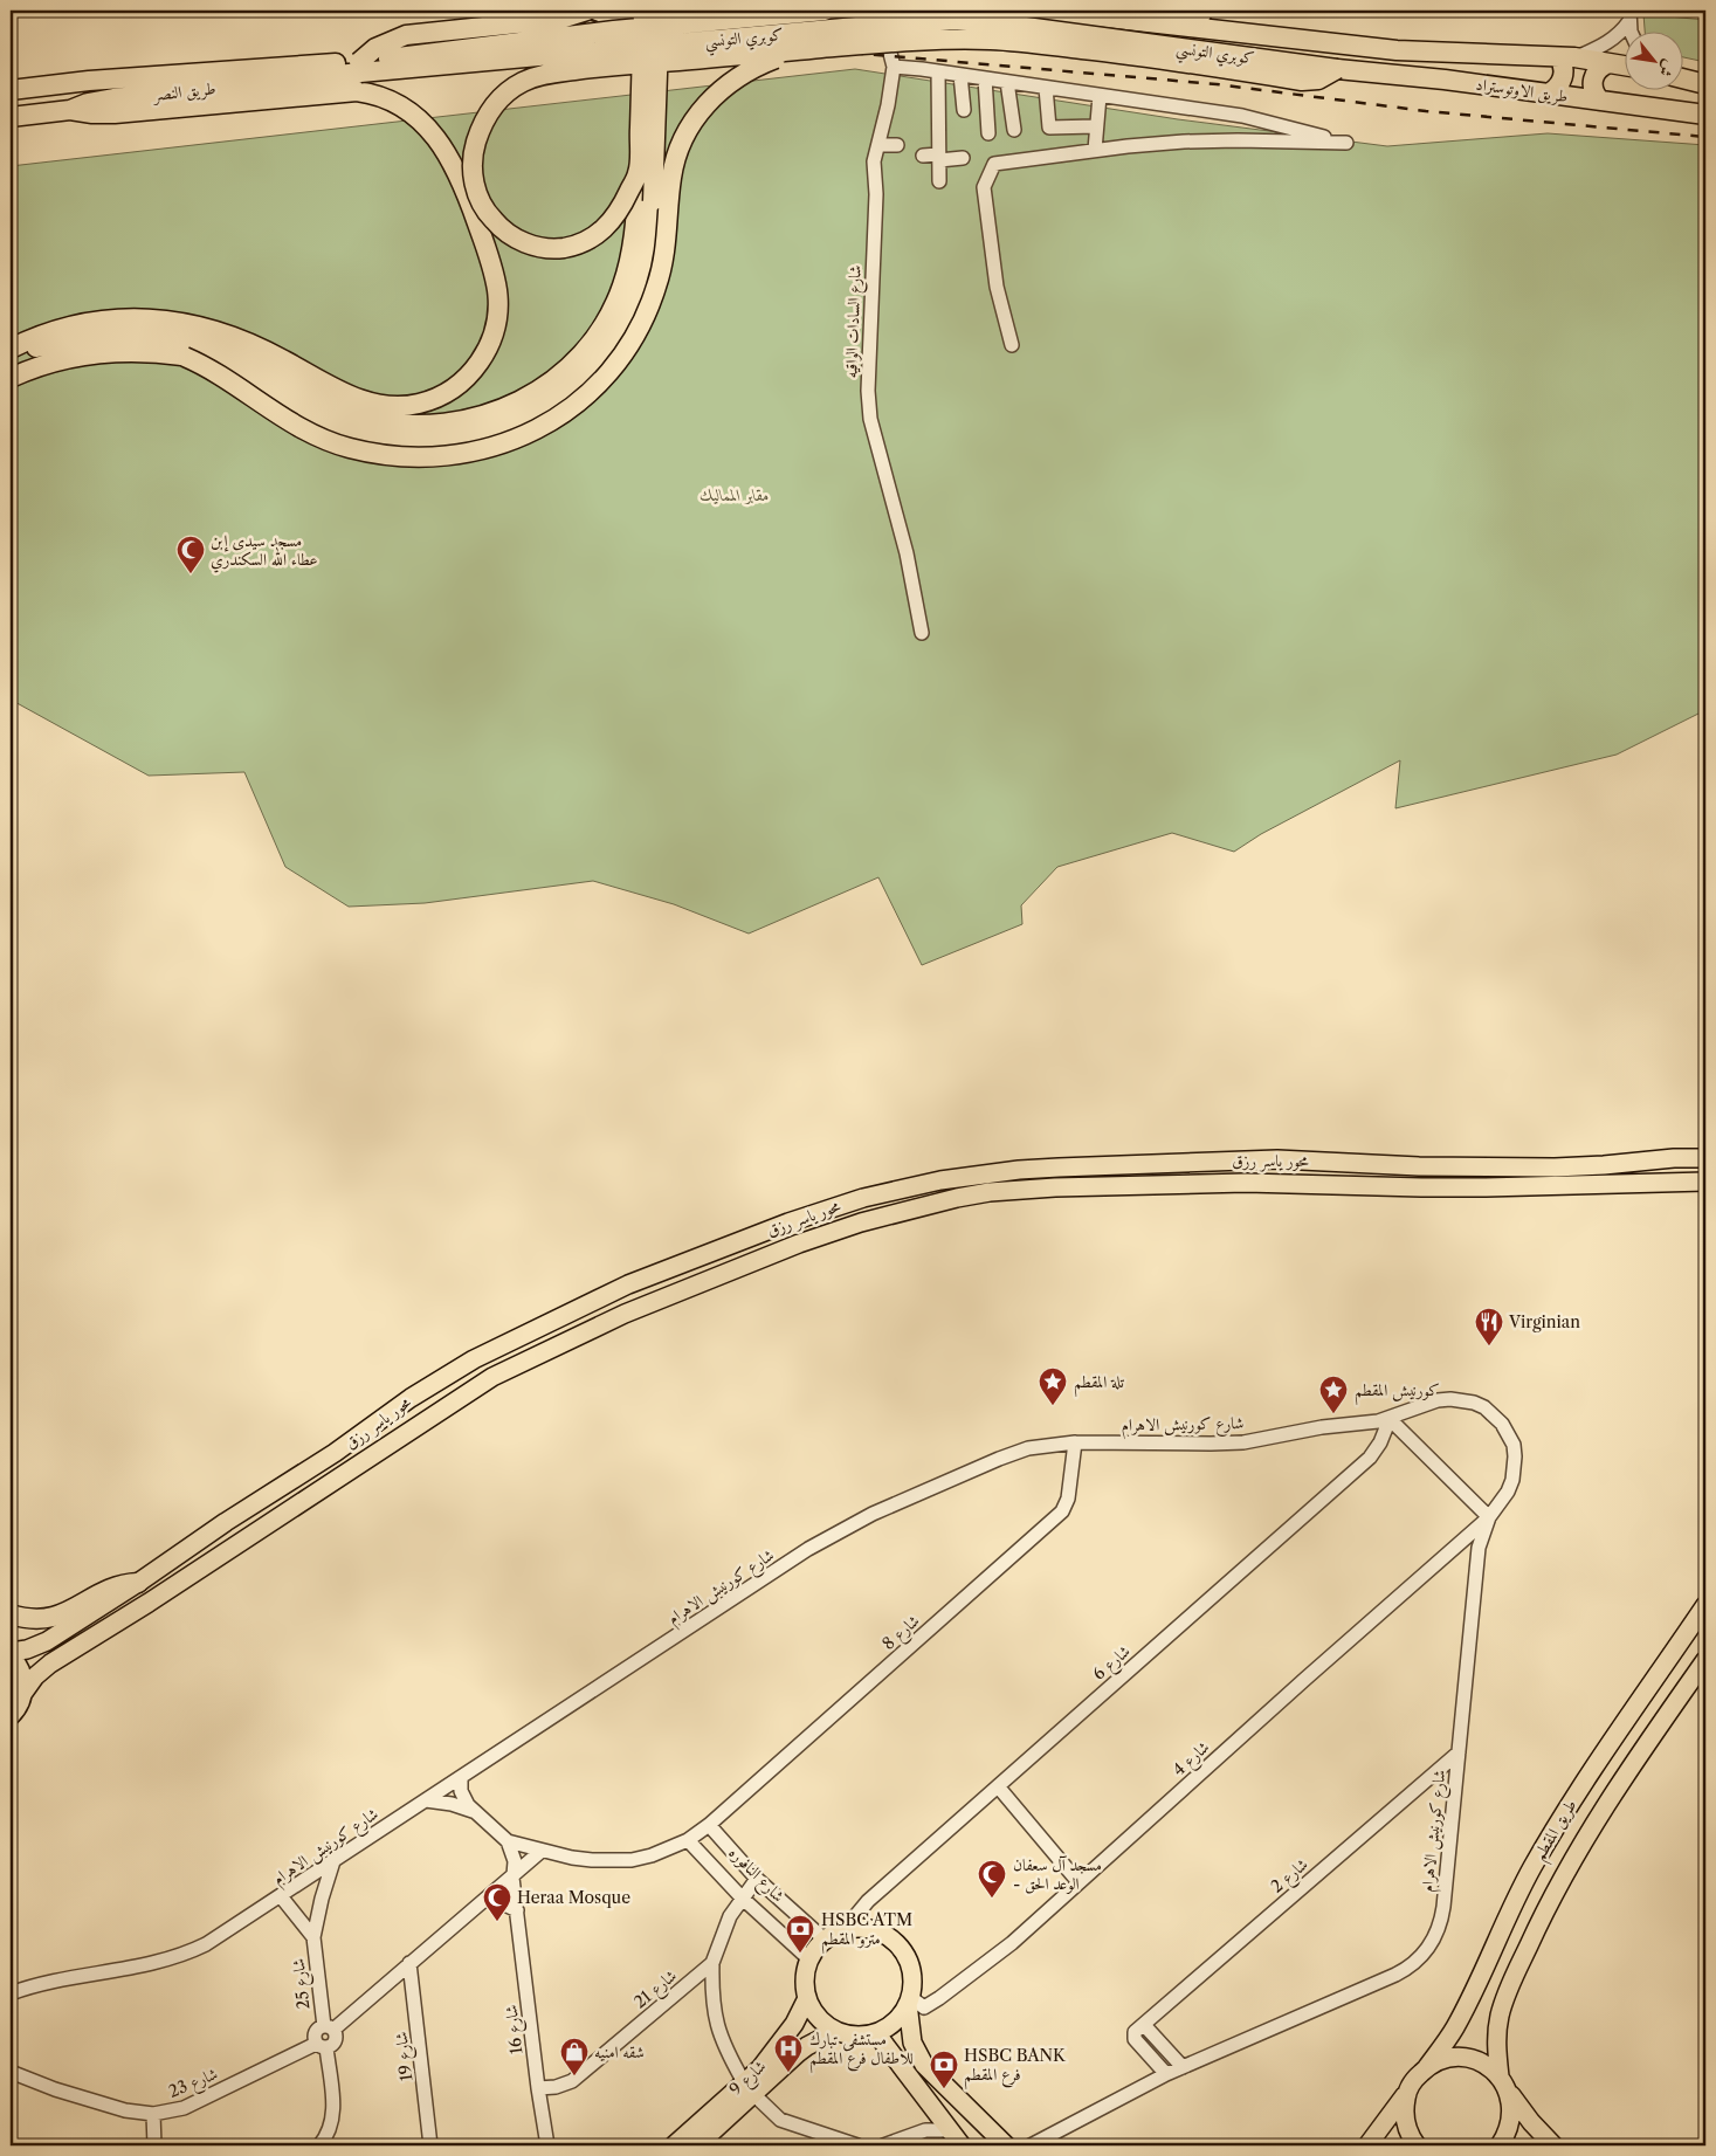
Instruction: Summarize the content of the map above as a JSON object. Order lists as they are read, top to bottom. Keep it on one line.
{"streets":{"highway":["كوبري التونسي","طريق الاوتوستراد","طريق النصر"],"main road":["محور ياسر رزق","طريق المقطم","شارع 9"],"street":["شارع السادات الواقيه","شارع كورنيش الاهرام","شارع 8","شارع 6","شارع 4","شارع النافوره","شارع 2","شارع 25","شارع 21","شارع 16","شارع 19","شارع 23"]},"crossings":[["كوبري التونسي","طريق الاوتوستراد"],["كوبري التونسي","طريق النصر"],["شارع كورنيش الاهرام","شارع 8"],["شارع كورنيش الاهرام","شارع 6"],["شارع كورنيش الاهرام","شارع 4"],["شارع كورنيش الاهرام","شارع 2"],["شارع كورنيش الاهرام","شارع 25"],["شارع 8","شارع النافوره"],["شارع 6","شارع 4"],["شارع 6","شارع النافوره"],["شارع 6","شارع 9"],["شارع 4","شارع النافوره"],["شارع 4","شارع 9"],["شارع النافوره","شارع 9"],["شارع 21","شارع 16"]],"parks":["مقابر المماليك"],"places":{"mosque":["مسجد سيدى إبن عطاء الله السكندري","مسجد آل سعفان - الوعد الحق","Heraa Mosque"],"restaurant":["Virginian"],"place":["تلة المقطم","كورنيش المقطم"],"bank":["HSBC ATM مترو المقطم","HSBC BANK فرع المقطم"],"hospital":["مستشفى تبارك للاطفال فرع المقطم"],"shop":["شقه امنيه"]},"north":"bottom right"}
